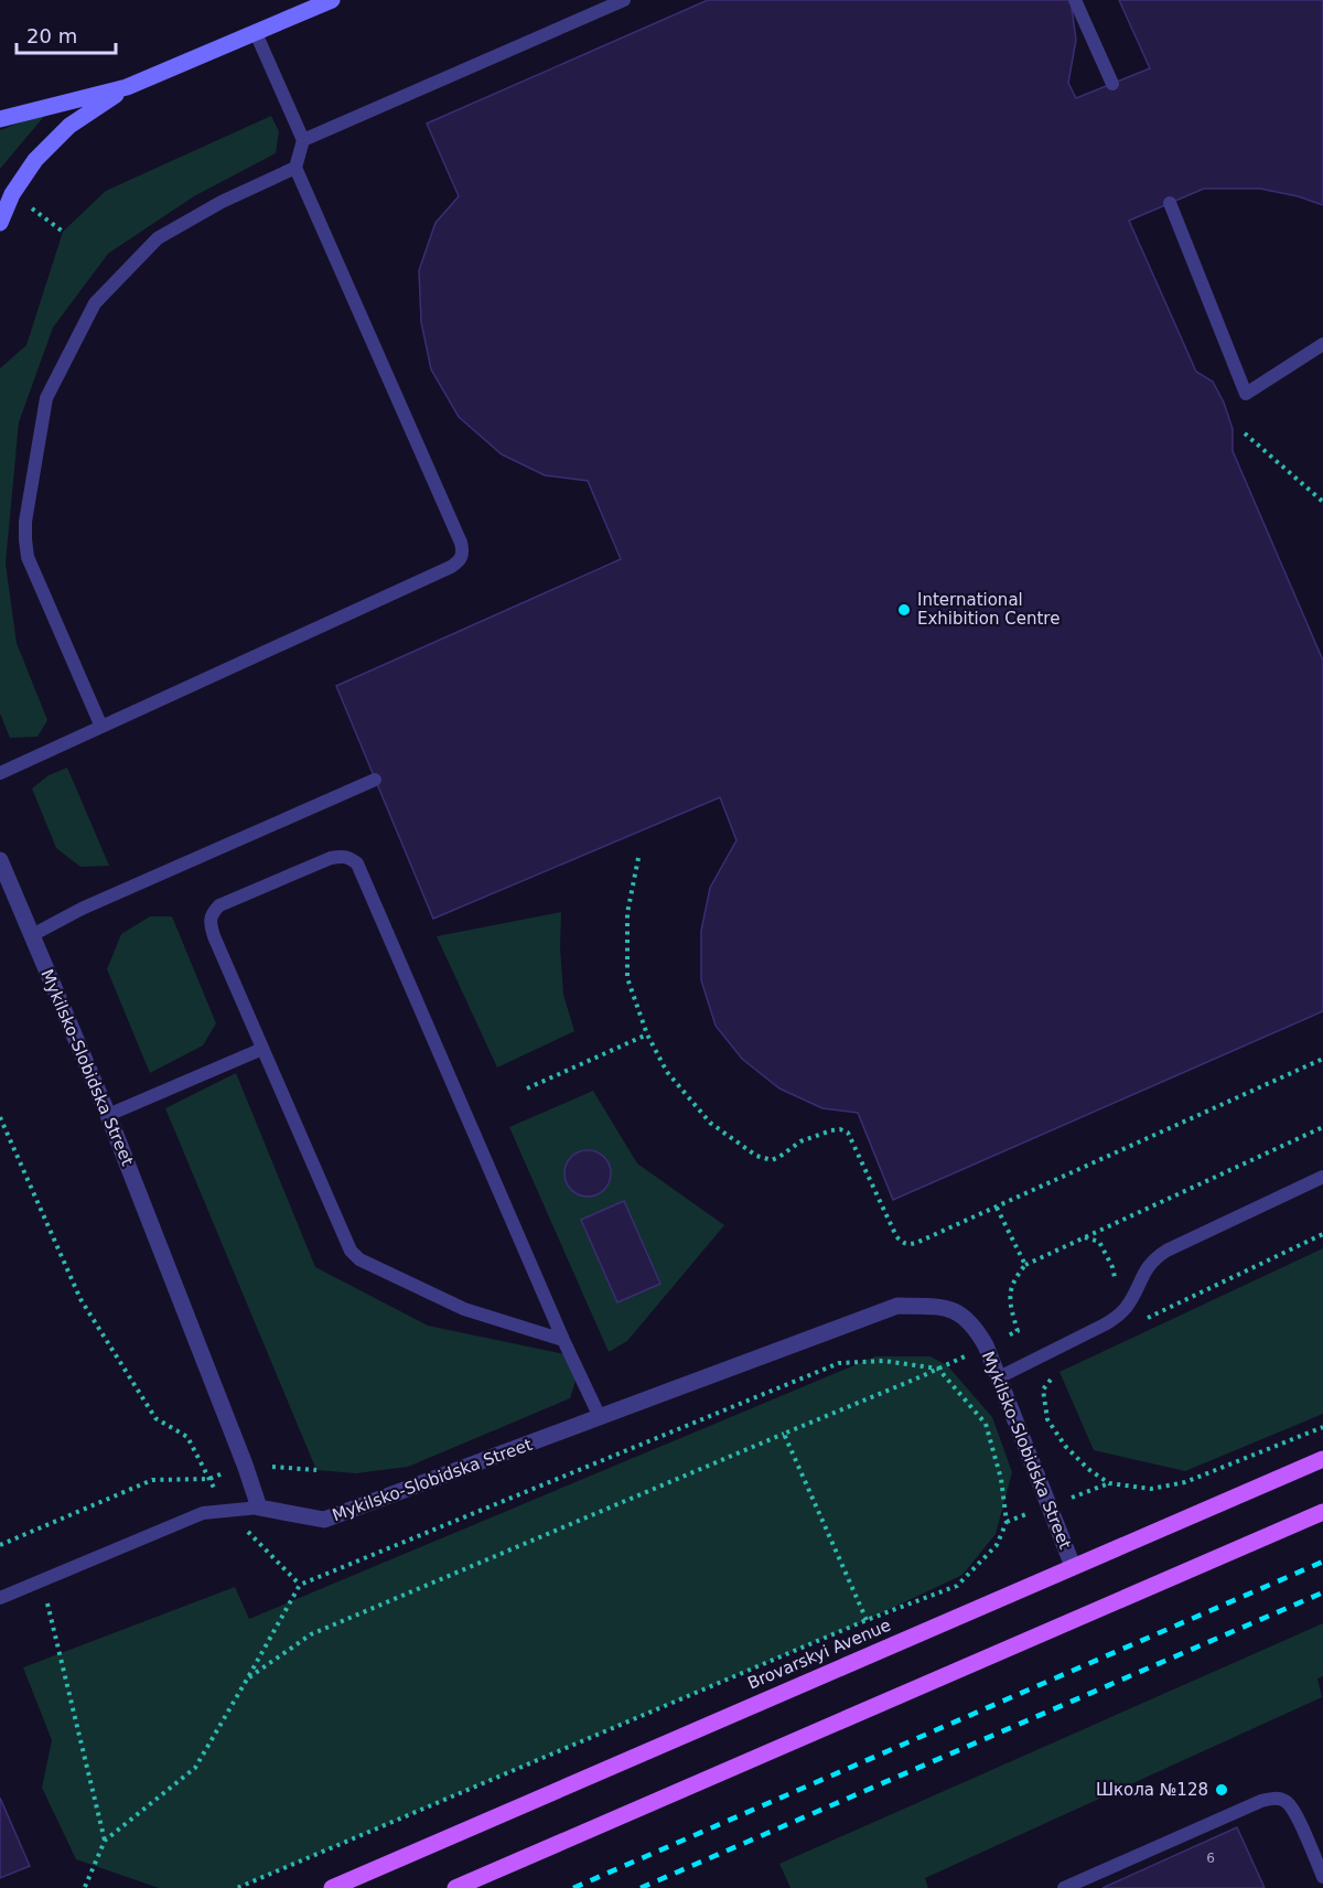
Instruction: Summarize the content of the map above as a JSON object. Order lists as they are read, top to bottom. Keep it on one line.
{"streets":{"main road":["Brovarskyi Avenue"],"street":["Mykilsko-Slobidska Street"]},"crossings":[["Mykilsko-Slobidska Street","Brovarskyi Avenue"]],"places":["International Exhibition Centre","Школа №128"],"house_numbers":["6"],"scale_bar":"20 m"}
